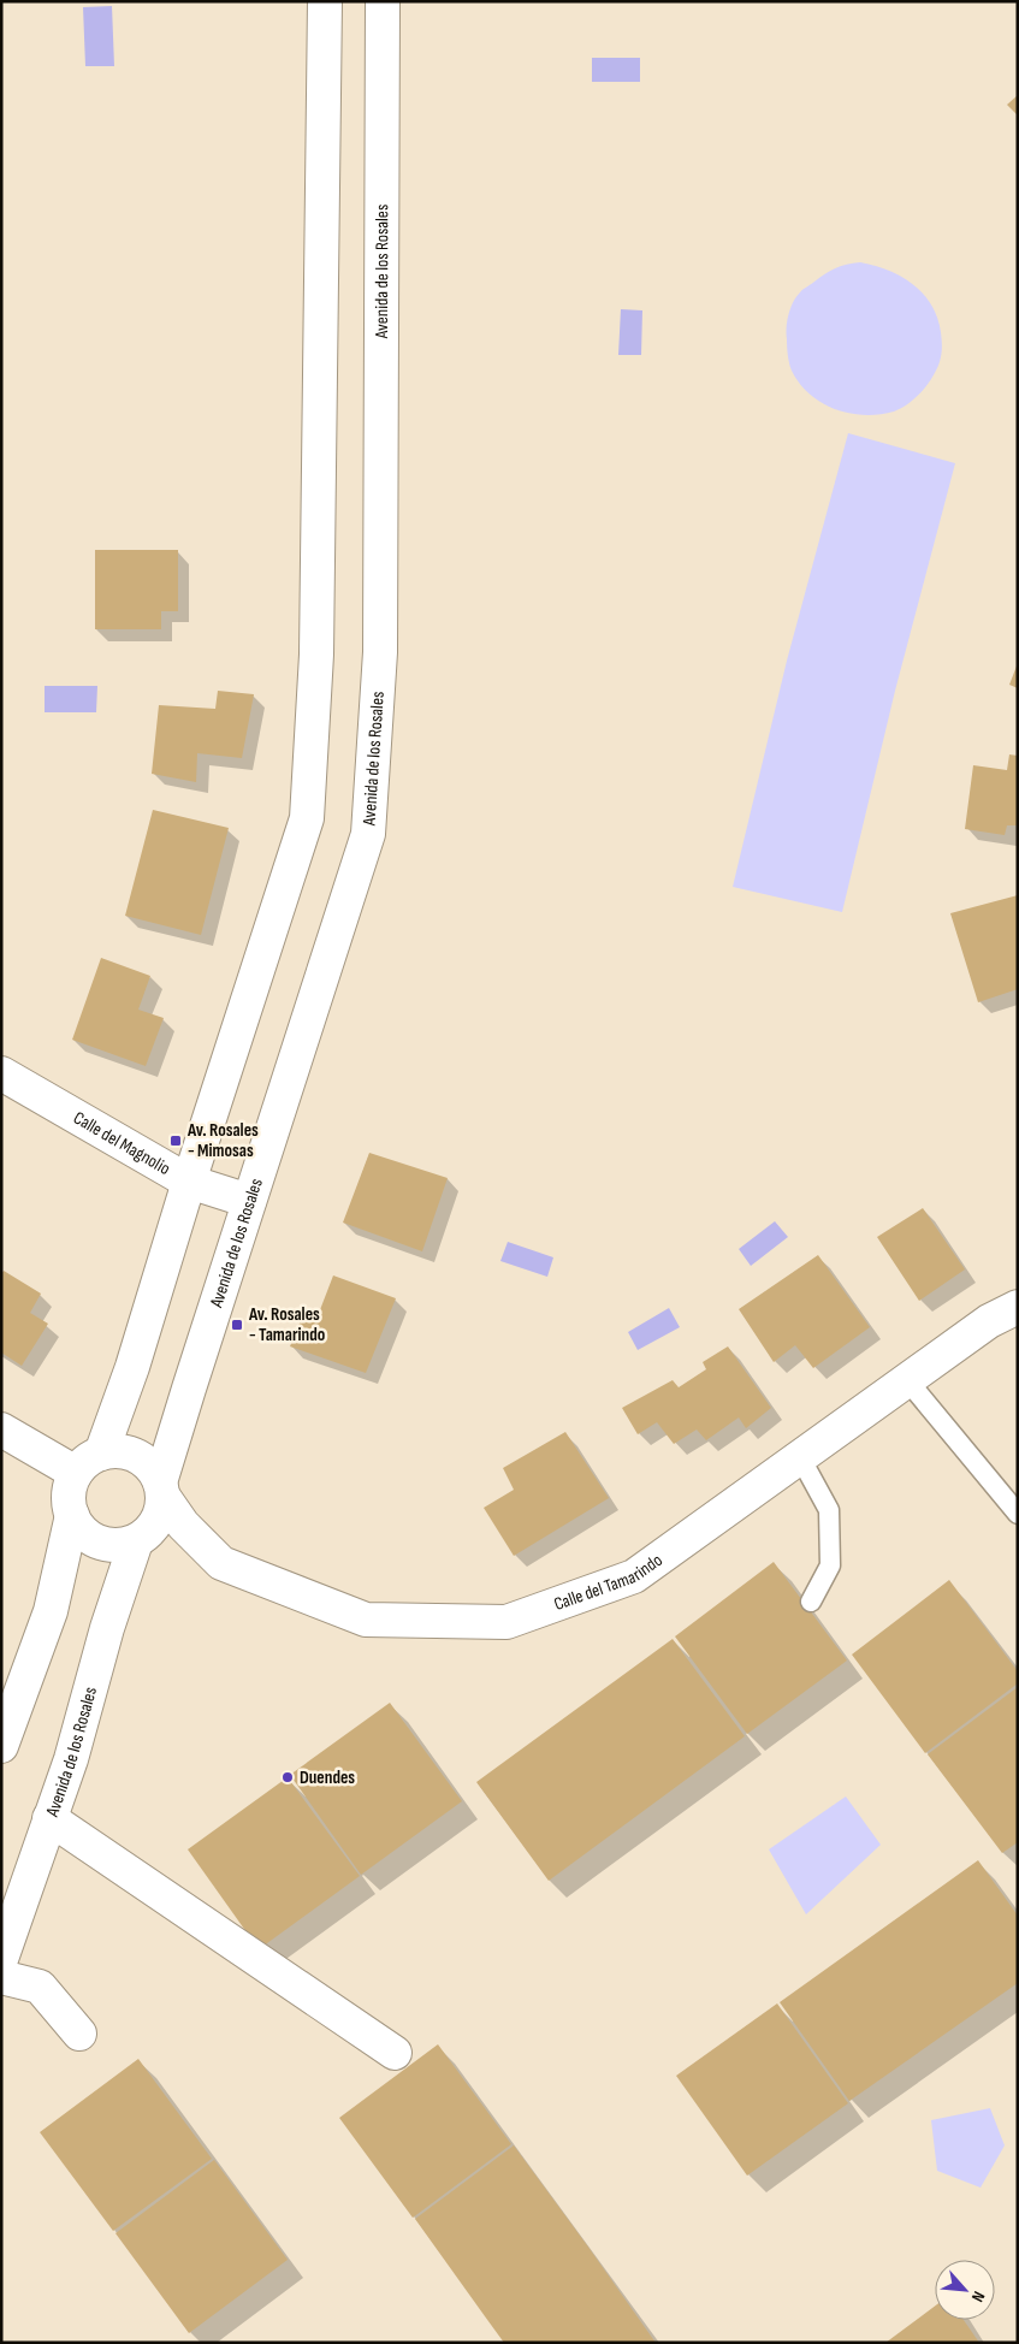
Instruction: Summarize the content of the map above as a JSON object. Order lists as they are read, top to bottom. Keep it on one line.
{"streets":{"street":["Avenida de los Rosales","Calle del Magnolio","Calle del Tamarindo"]},"crossings":[["Avenida de los Rosales","Calle del Magnolio"],["Avenida de los Rosales","Calle del Tamarindo"]],"places":{"transit":["Av. Rosales - Mimosas","Av. Rosales - Tamarindo"],"other":["Duendes"]},"north":"bottom right"}
